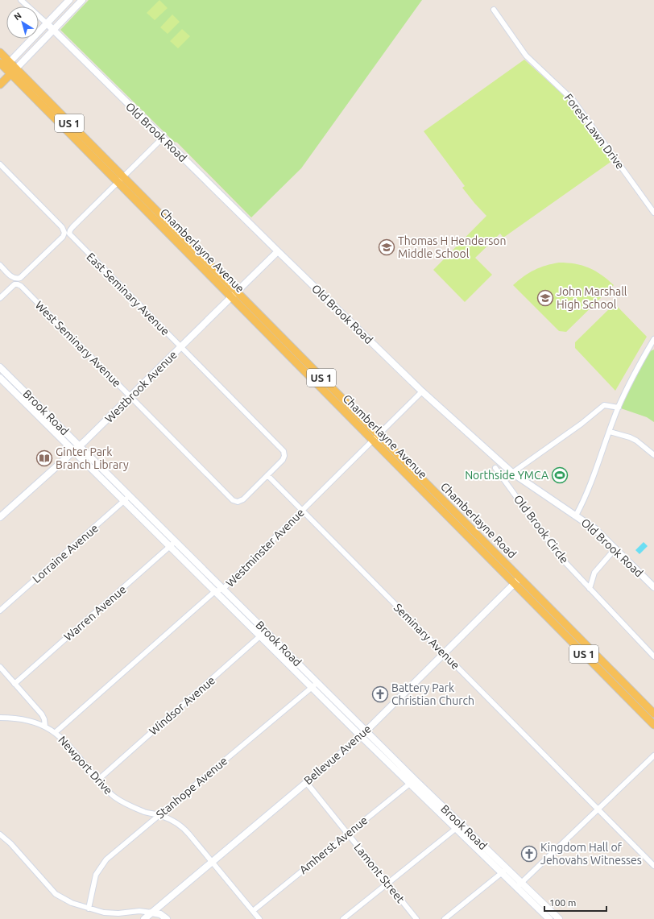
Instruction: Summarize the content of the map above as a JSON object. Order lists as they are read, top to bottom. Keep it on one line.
{"streets":{"main road":["US 1","Chamberlayne Avenue","Chamberlayne Road"],"street":["Forest Lawn Drive","Old Brook Road","East Seminary Avenue","West Seminary Avenue","Westbrook Avenue","Brook Road","Old Brook Circle","Westminster Avenue","Lorraine Avenue","Warren Avenue","Seminary Avenue","Windsor Avenue","Bellevue Avenue","Newport Drive","Stanhope Avenue","Amherst Avenue","Lamont Street"]},"crossings":[["US 1","Chamberlayne Road"],["US 1","Bellevue Avenue"],["Old Brook Road","Westbrook Avenue"],["Old Brook Road","Westminster Avenue"],["Chamberlayne Avenue","Chamberlayne Road"],["Chamberlayne Avenue","Westminster Avenue"],["Chamberlayne Avenue","Bellevue Avenue"],["East Seminary Avenue","West Seminary Avenue"],["East Seminary Avenue","Westbrook Avenue"],["East Seminary Avenue","Seminary Avenue"],["West Seminary Avenue","Westbrook Avenue"],["West Seminary Avenue","Seminary Avenue"],["Westbrook Avenue","Brook Road"],["Westbrook Avenue","Chamberlayne Road"],["Brook Road","Westminster Avenue"],["Brook Road","Lorraine Avenue"],["Brook Road","Warren Avenue"],["Brook Road","Windsor Avenue"],["Brook Road","Bellevue Avenue"],["Brook Road","Stanhope Avenue"],["Brook Road","Amherst Avenue"],["Chamberlayne Road","Westminster Avenue"],["Chamberlayne Road","Bellevue Avenue"],["Westminster Avenue","Seminary Avenue"],["Westminster Avenue","Newport Drive"],["Seminary Avenue","Bellevue Avenue"],["Windsor Avenue","Newport Drive"],["Bellevue Avenue","Newport Drive"],["Bellevue Avenue","Lamont Street"],["Newport Drive","Stanhope Avenue"],["Newport Drive","Amherst Avenue"],["Amherst Avenue","Lamont Street"]],"places":{"school or university":["Thomas H Henderson Middle School","John Marshall High School"],"library":["Ginter Park Branch Library"],"sports":["Northside YMCA"],"church":["Battery Park Christian Church","Kingdom Hall of Jehovahs Witnesses"]},"scale_bar":"100 m","north":"top left"}
